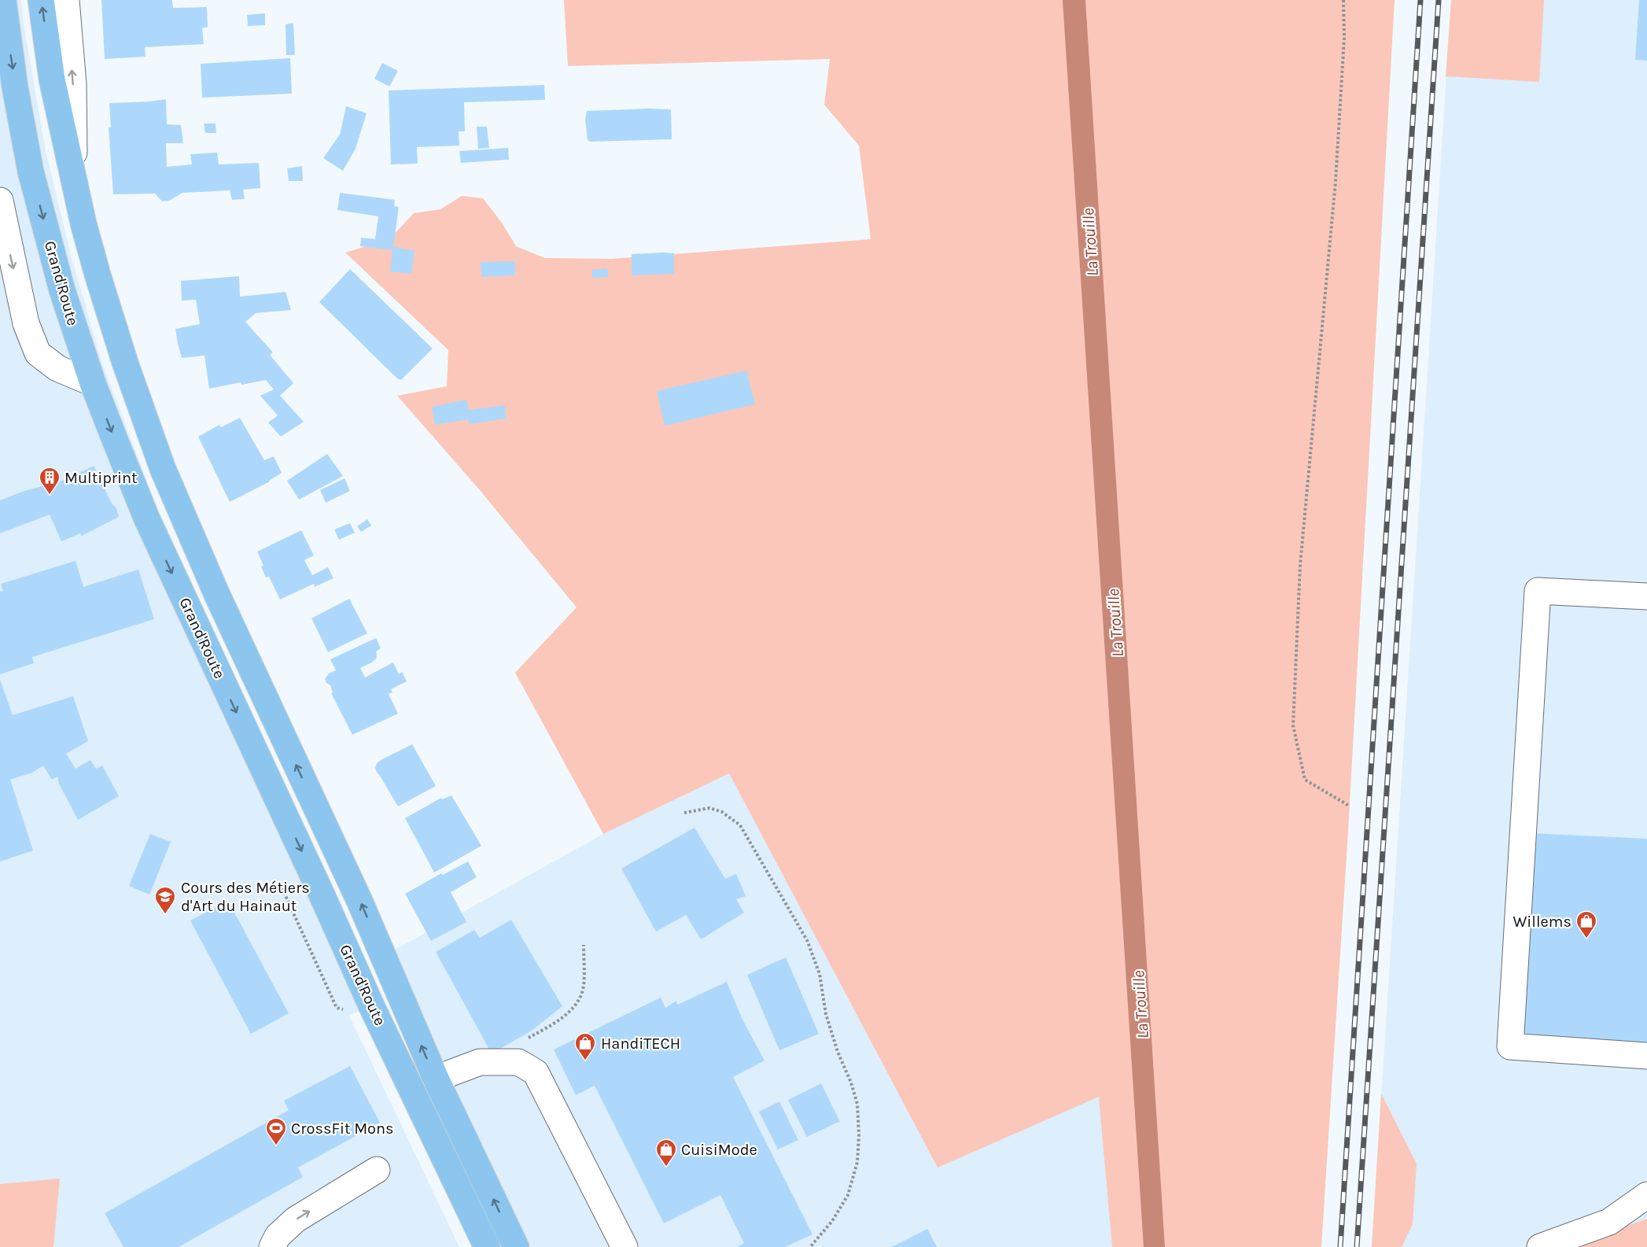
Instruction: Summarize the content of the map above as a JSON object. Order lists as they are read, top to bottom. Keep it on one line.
{"streets":{"main road":["Grand'Route"]},"water":["La Trouille"],"places":{"building":["Multiprint"],"school or university":["Cours des Métiers d'Art du Hainaut"],"shop":["Willems","HandiTECH","CuisiMode"],"sports":["CrossFit Mons"]}}
